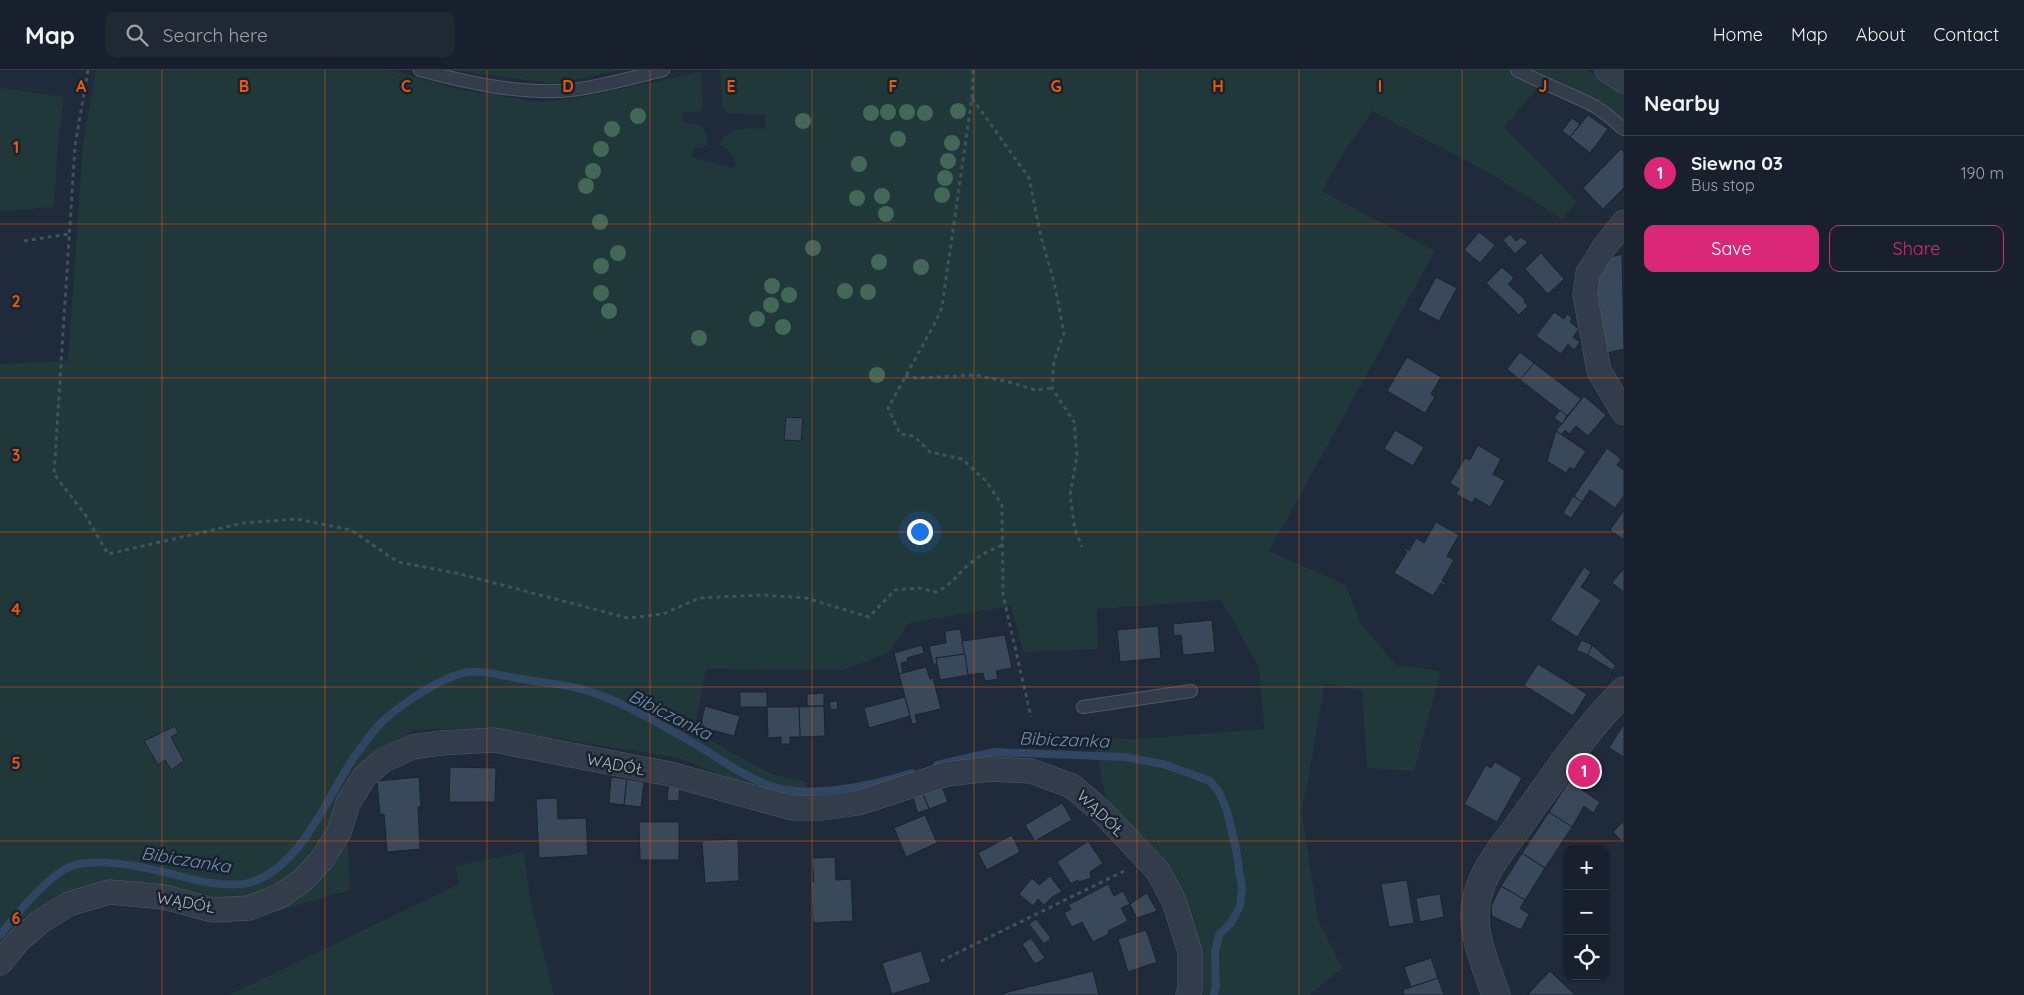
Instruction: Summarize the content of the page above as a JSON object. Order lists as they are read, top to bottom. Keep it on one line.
{"streets":{"street":["WĄDÓŁ"]},"water":["Bibiczanka"],"page":{"header":"Map","search":"Search here","nav":["Home","Map","About","Contact"],"heading":"Nearby","list":[{"mark":"1","name":"Siewna 03","note":"Bus stop","value":"190 m"}],"buttons":["Save","Share"],"pins":"1","map_buttons":["+","−"]},"grid":{"columns":["A","B","C","D","E","F","G","H","I","J"],"rows":["1","2","3","4","5","6"]}}
